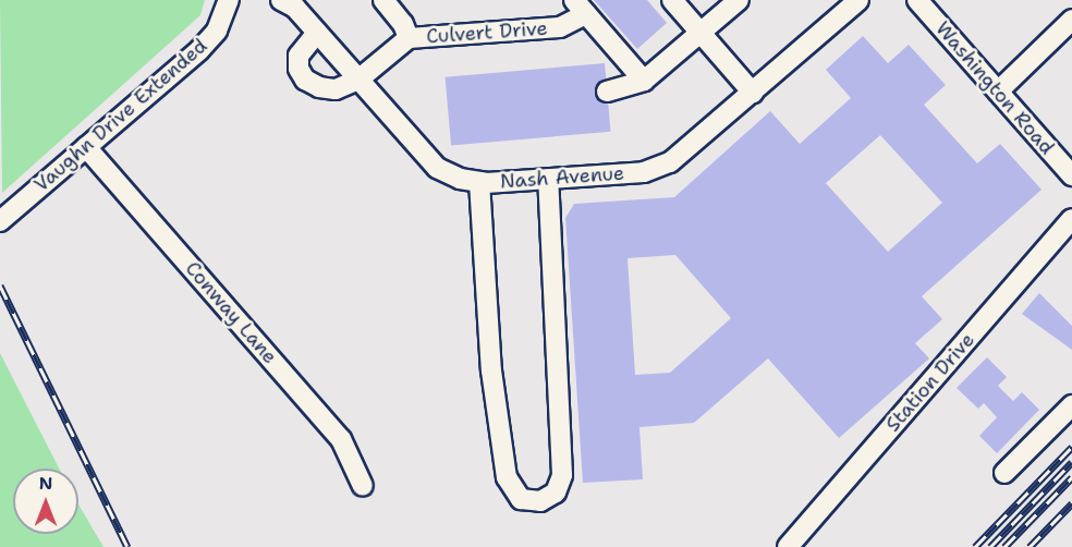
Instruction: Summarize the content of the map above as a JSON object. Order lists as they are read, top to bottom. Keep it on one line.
{"streets":{"street":["Culvert Drive","Washington Road","Vaughn Drive Extended","Nash Avenue","Conway Lane","Station Drive"]},"crossings":[["Culvert Drive","Nash Avenue"],["Vaughn Drive Extended","Conway Lane"]],"north":"top"}
